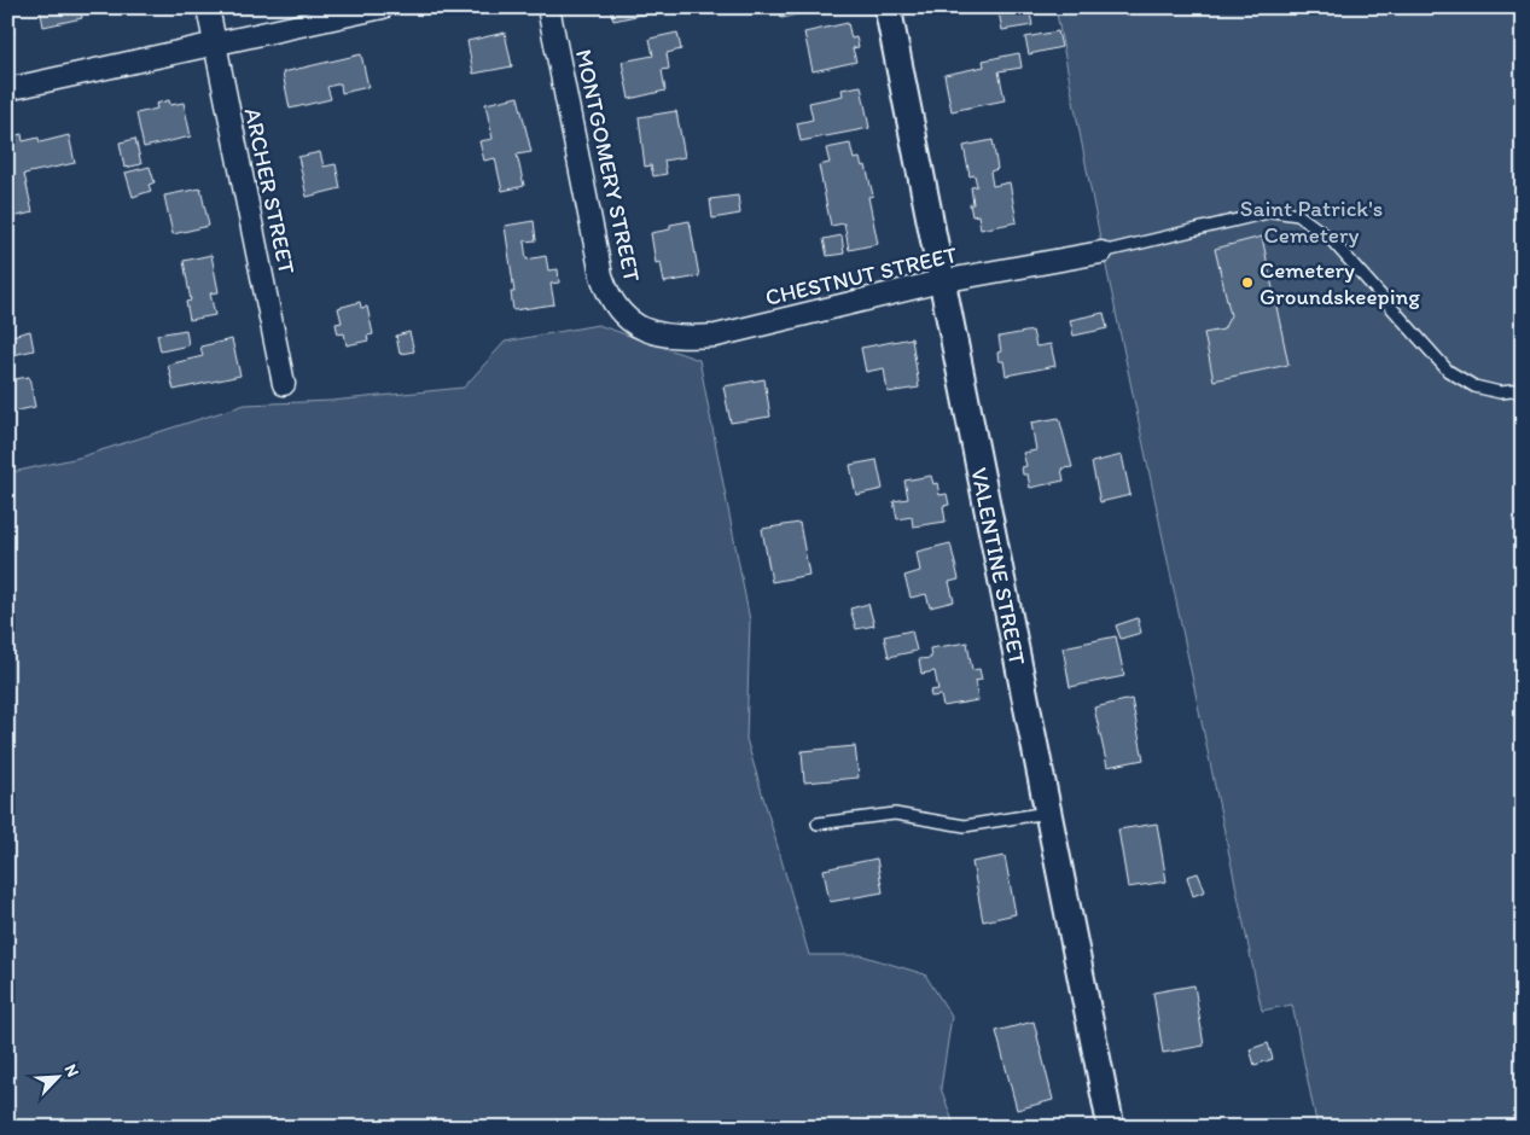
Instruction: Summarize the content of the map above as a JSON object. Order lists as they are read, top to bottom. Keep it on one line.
{"streets":{"street":["MONTGOMERY STREET","ARCHER STREET","CHESTNUT STREET","VALENTINE STREET"]},"crossings":[["MONTGOMERY STREET","CHESTNUT STREET"],["CHESTNUT STREET","VALENTINE STREET"]],"parks":["Saint Patrick's Cemetery"],"places":["Cemetery Groundskeeping"],"north":"top right"}
